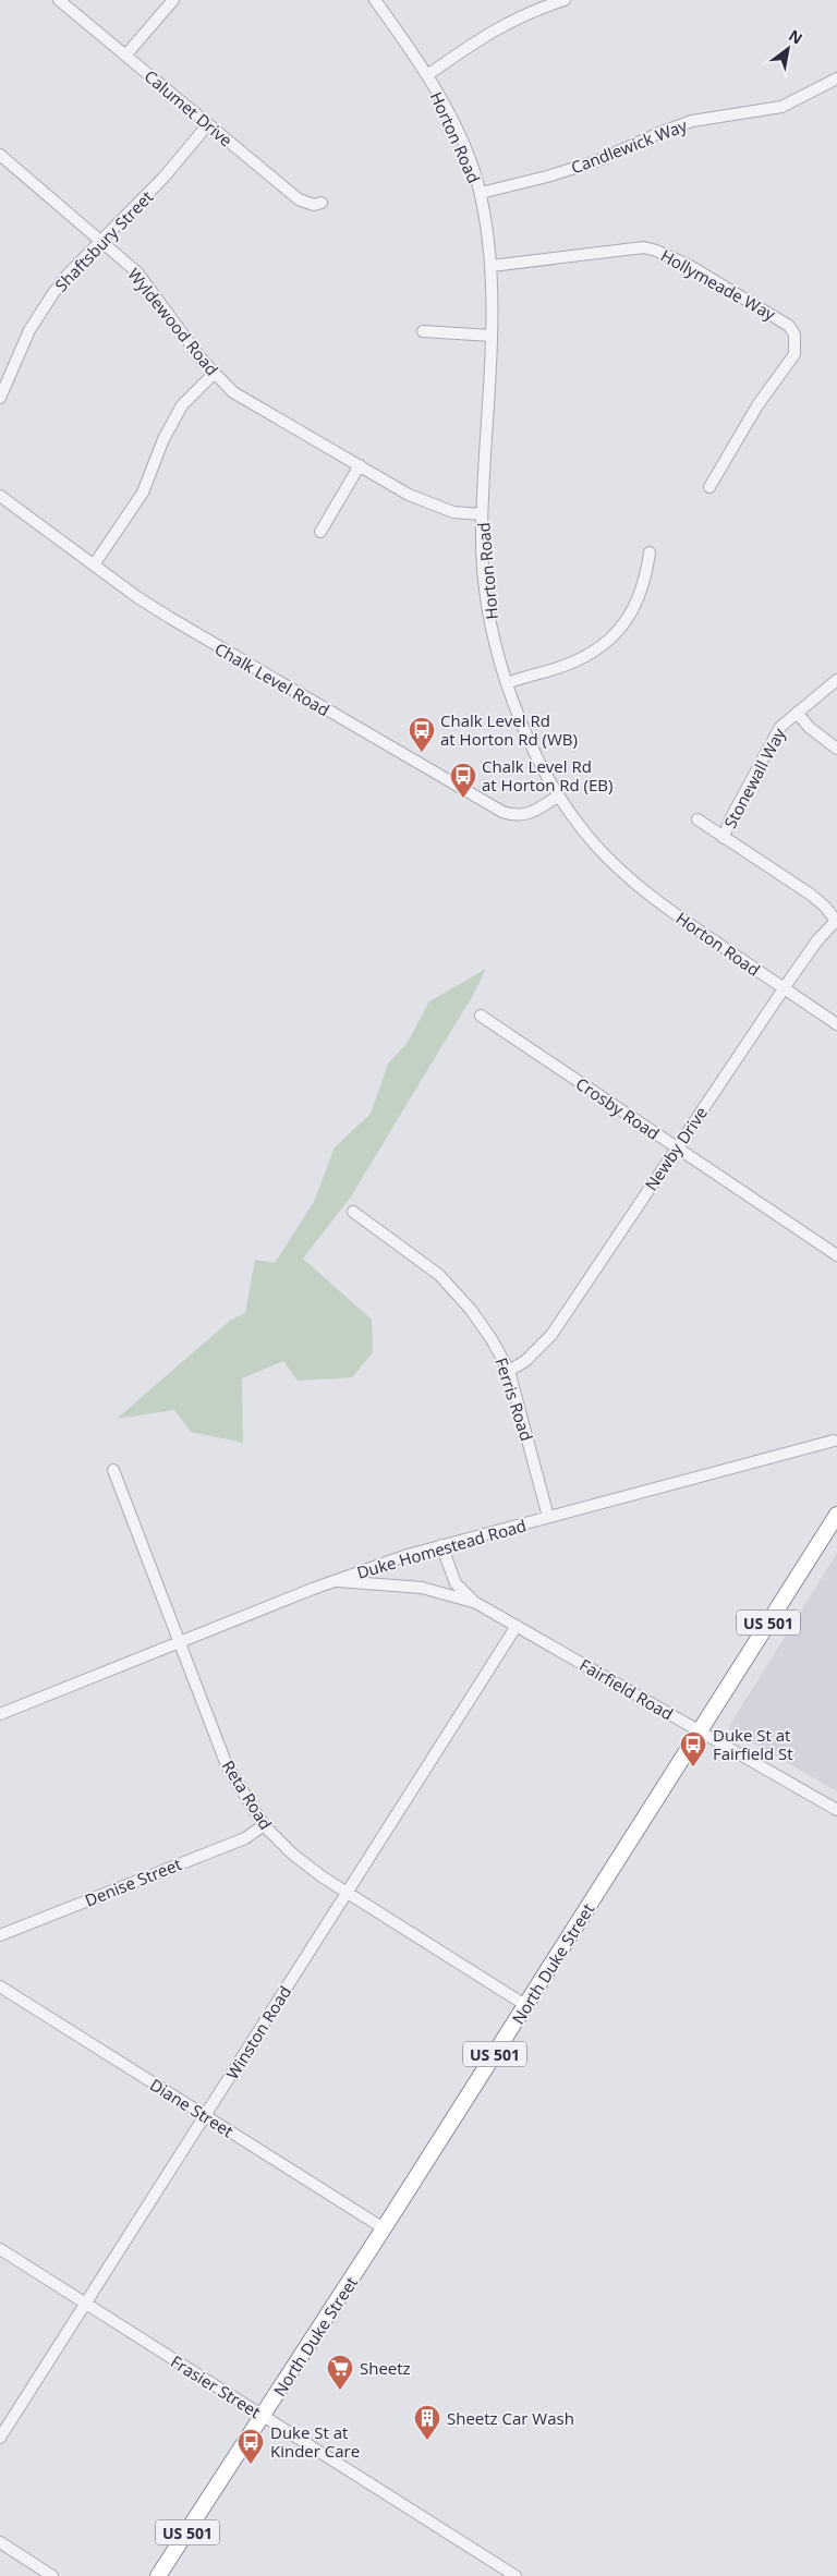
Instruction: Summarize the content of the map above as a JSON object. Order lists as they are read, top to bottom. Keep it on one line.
{"streets":{"highway":["US 501","North Duke Street"],"street":["Calumet Drive","Horton Road","Candlewick Way","Shaftsbury Street","Hollymeade Way","Wyldewood Road","Chalk Level Road","Stonewall Way","Crosby Road","Newby Drive","Ferris Road","Duke Homestead Road","Fairfield Road","Reta Road","Denise Street","Winston Road","Diane Street","Frasier Street"]},"crossings":[["Calumet Drive","Shaftsbury Street"],["Horton Road","Candlewick Way"],["Horton Road","Hollymeade Way"],["Horton Road","Wyldewood Road"],["Horton Road","Chalk Level Road"],["Horton Road","Newby Drive"],["Shaftsbury Street","Wyldewood Road"],["Crosby Road","Newby Drive"],["Newby Drive","Ferris Road"],["Ferris Road","Duke Homestead Road"],["Duke Homestead Road","Fairfield Road"],["Duke Homestead Road","Reta Road"],["Fairfield Road","North Duke Street"],["Fairfield Road","Winston Road"],["Reta Road","Denise Street"],["Reta Road","North Duke Street"],["Reta Road","Winston Road"],["North Duke Street","Diane Street"],["North Duke Street","Frasier Street"],["Winston Road","Diane Street"],["Winston Road","Frasier Street"]],"places":{"bus stop":["Chalk Level Rd at Horton Rd (WB)","Chalk Level Rd at Horton Rd (EB)","Duke St at Fairfield St","Duke St at Kinder Care"],"supermarket":["Sheetz"],"building":["Sheetz Car Wash"]},"north":"top right"}
